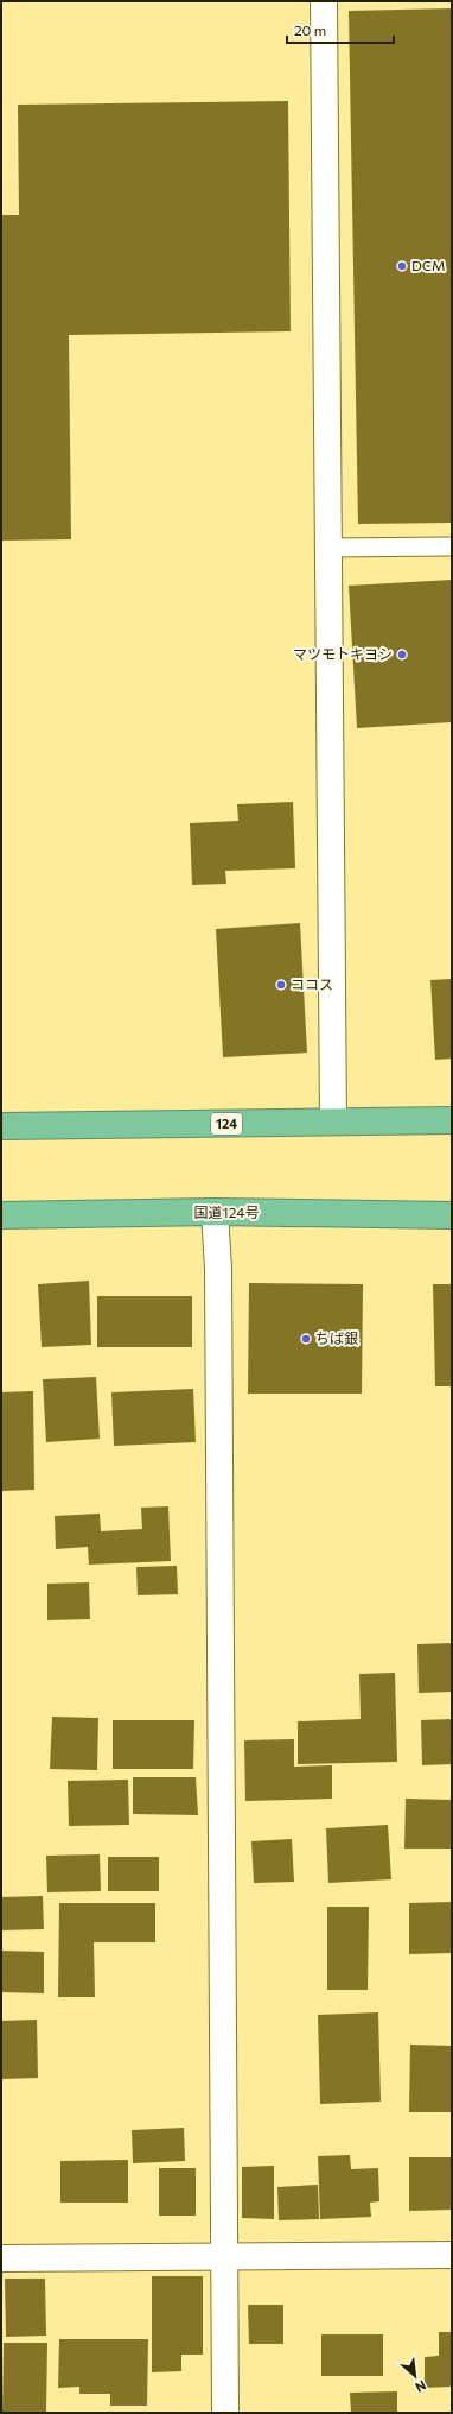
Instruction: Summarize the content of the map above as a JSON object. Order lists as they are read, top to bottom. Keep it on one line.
{"streets":{"highway":["124","国道124号"]},"places":["DCM","マツモトキヨシ","ココス","ちば銀"],"scale_bar":"20 m","north":"bottom right"}
